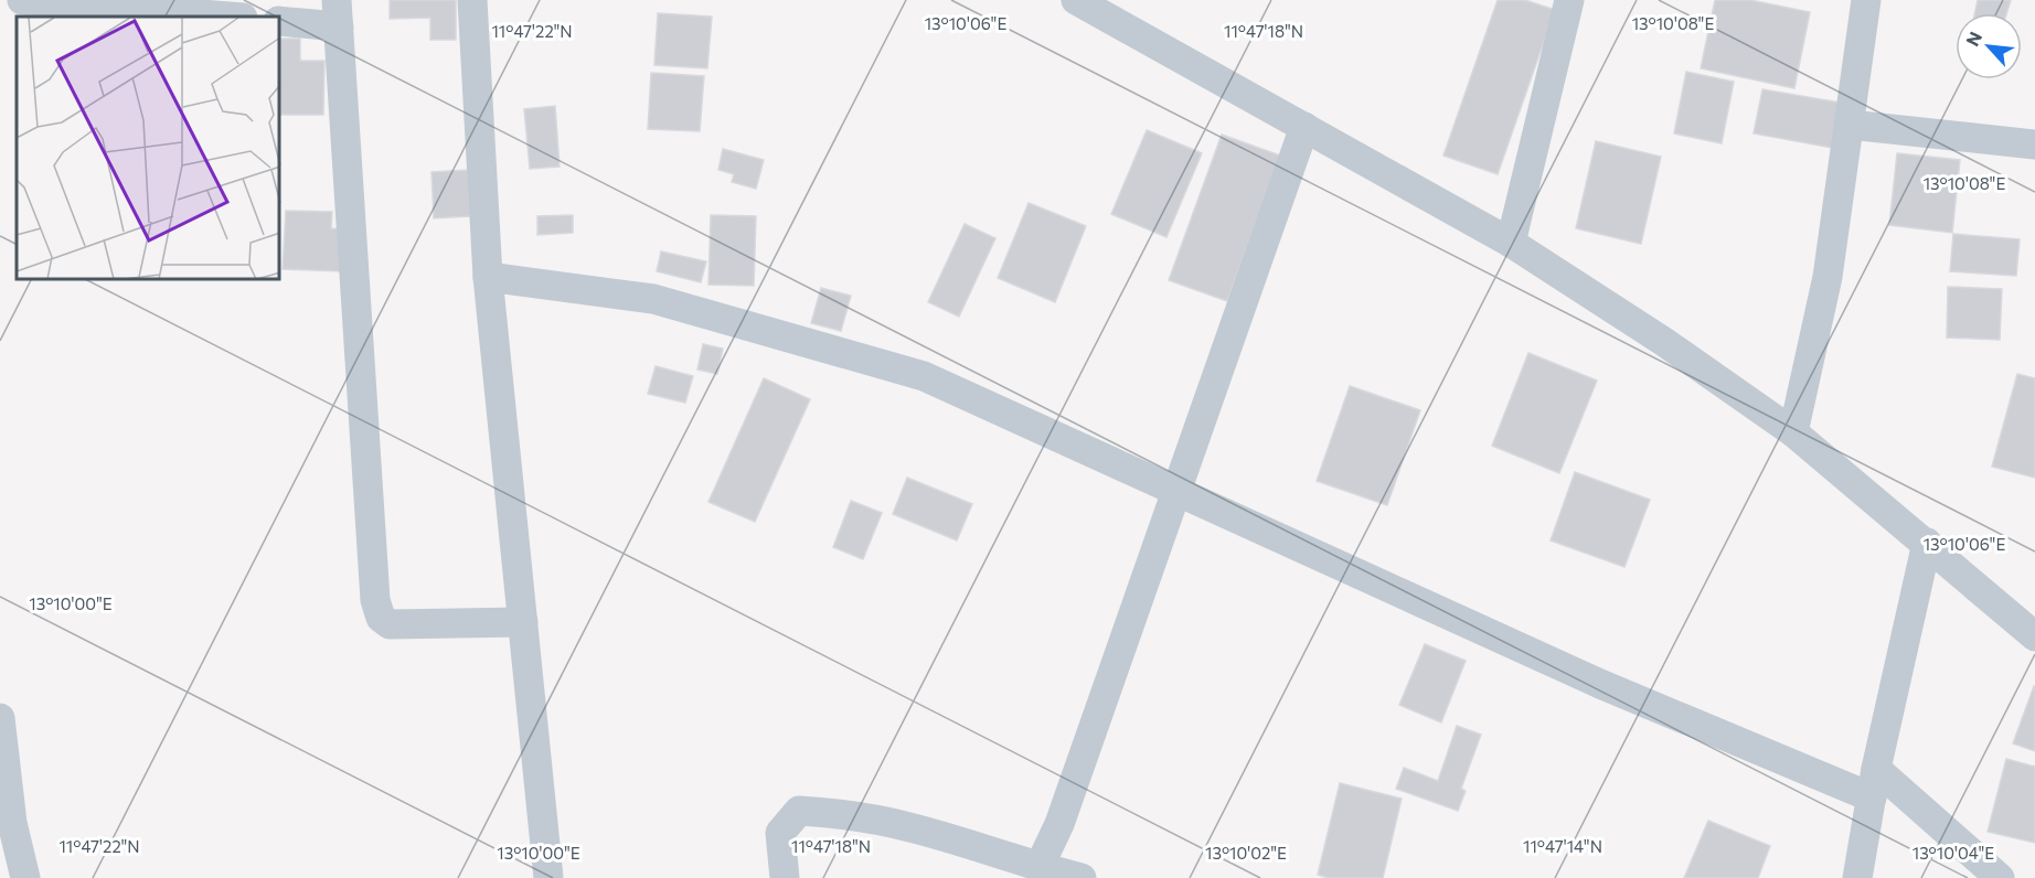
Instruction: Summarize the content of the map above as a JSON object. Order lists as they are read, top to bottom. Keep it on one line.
{"north":"top left","coordinates":["13°10'08\"E","13°10'06\"E","11°47'22\"N","11°47'18\"N","13°10'00\"E","11°47'14\"N","13°10'02\"E","13°10'04\"E"]}
